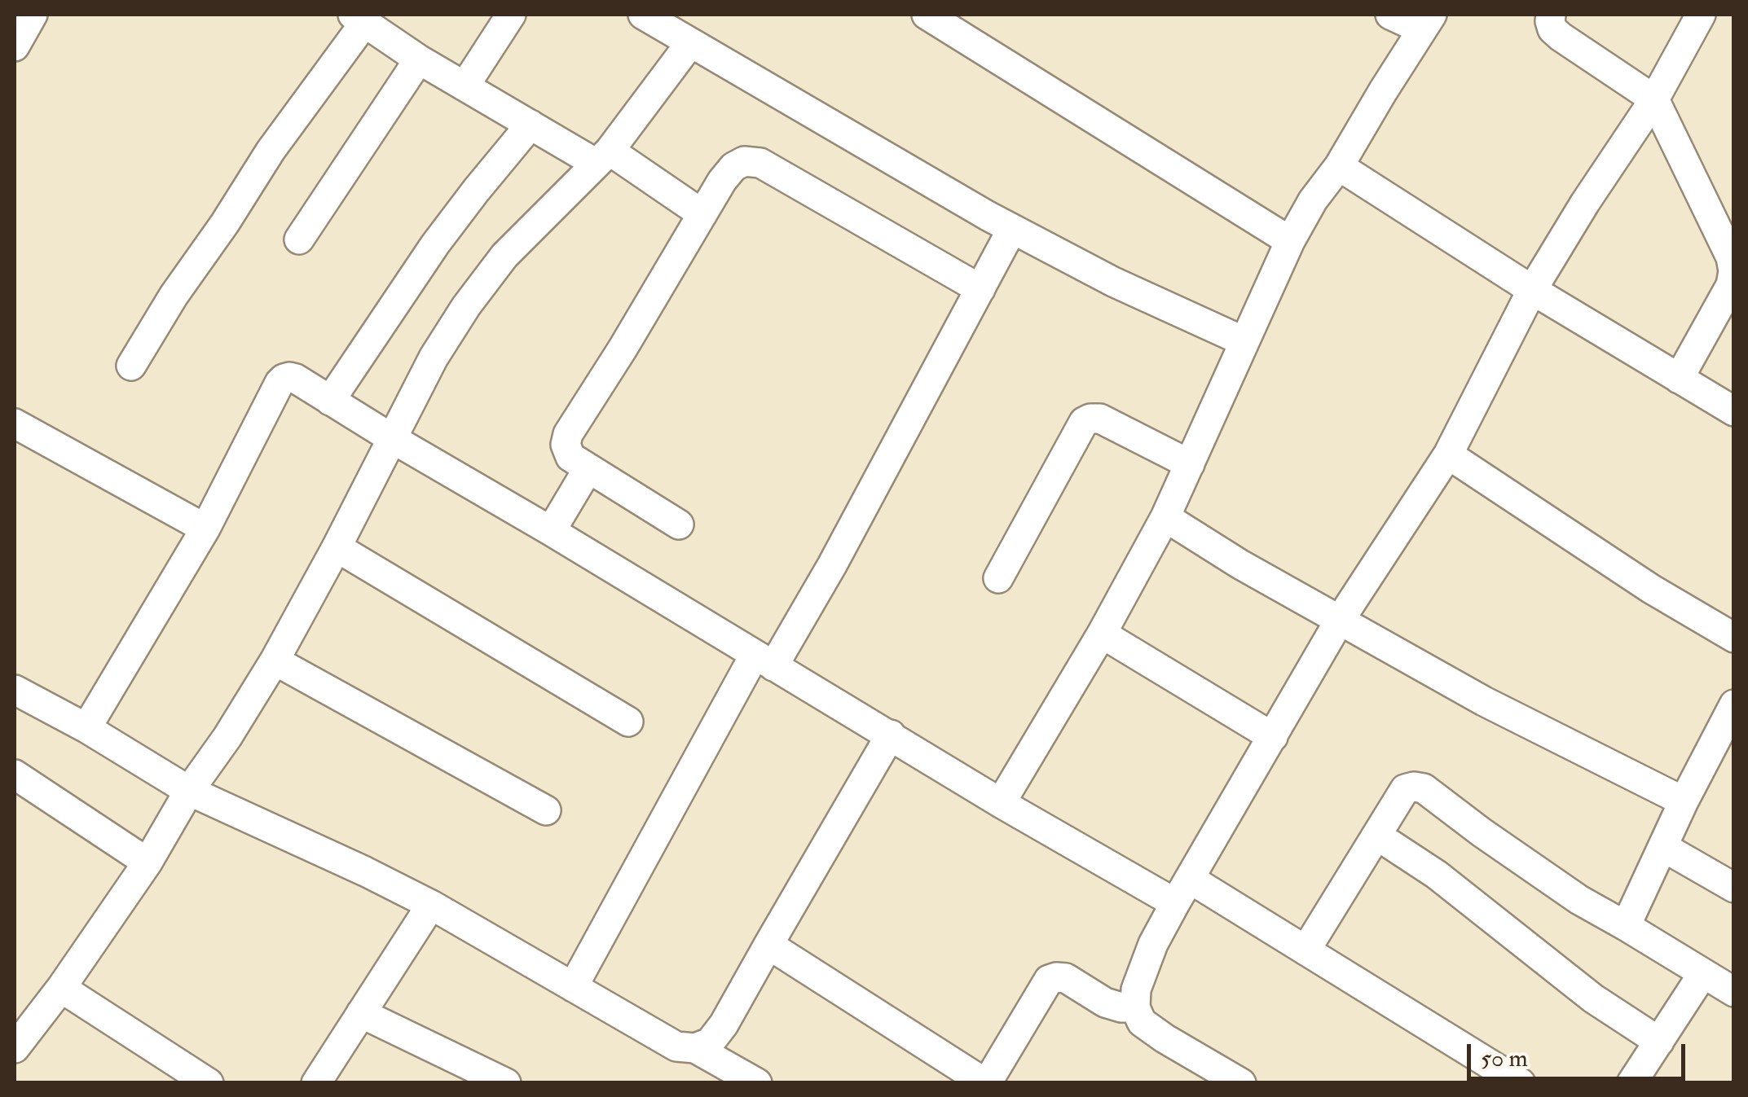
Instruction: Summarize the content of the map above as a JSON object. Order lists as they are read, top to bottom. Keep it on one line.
{"scale_bar":"50 m"}
